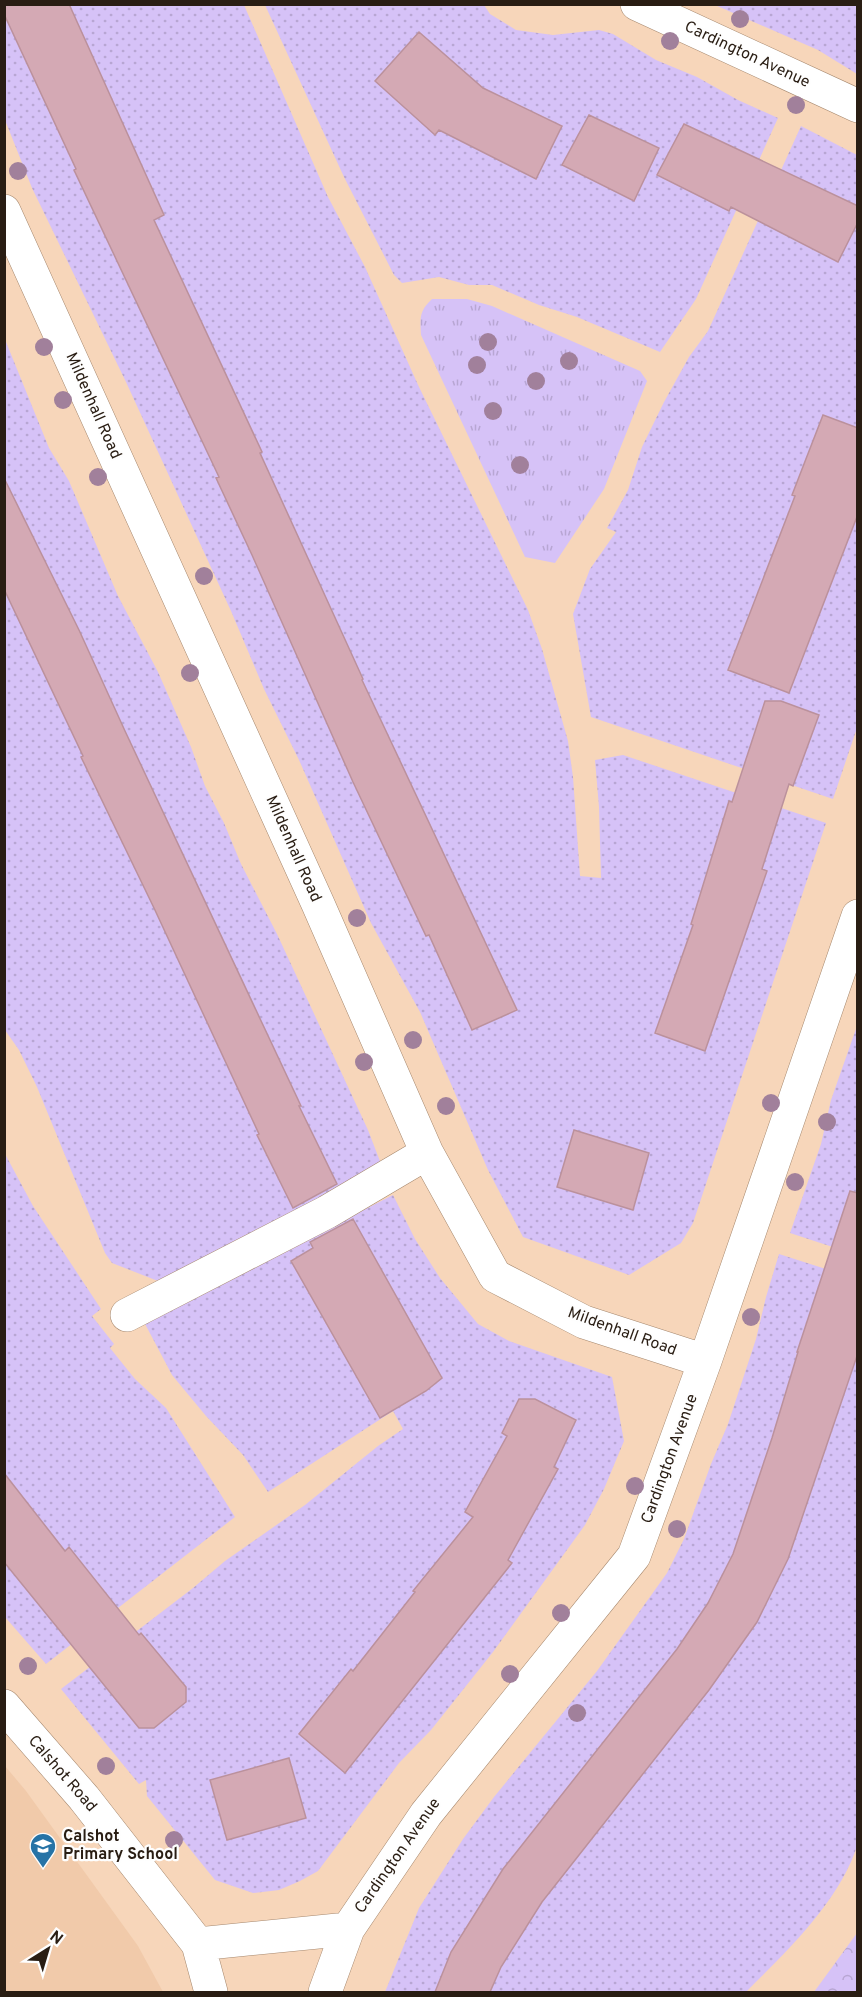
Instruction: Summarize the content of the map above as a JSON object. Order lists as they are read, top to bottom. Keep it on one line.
{"streets":{"street":["Cardington Avenue","Mildenhall Road","Calshot Road"]},"crossings":[["Cardington Avenue","Mildenhall Road"],["Cardington Avenue","Calshot Road"]],"places":{"school or university":["Calshot Primary School"]},"north":"top right"}
